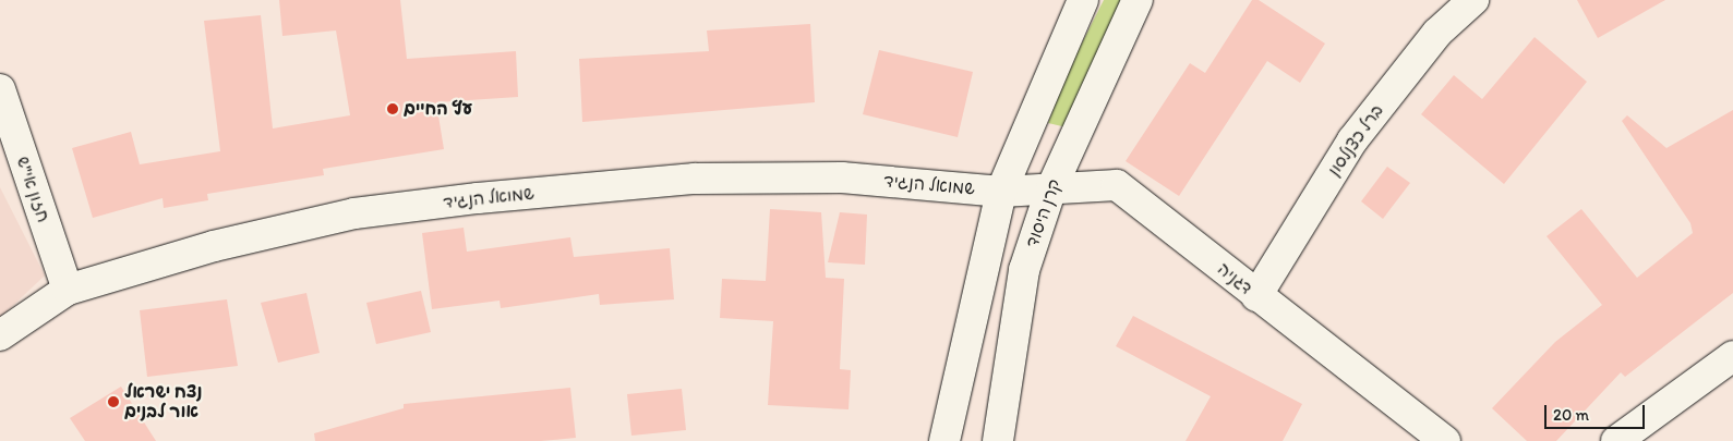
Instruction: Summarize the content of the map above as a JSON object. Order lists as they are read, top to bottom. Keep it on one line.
{"streets":{"street":["ברל כצנלסון","שמואל הנגיד","חזון אי\"ש","קרן היסוד","דגניה"]},"crossings":[["ברל כצנלסון","דגניה"],["שמואל הנגיד","חזון אי\"ש"],["שמואל הנגיד","דגניה"],["קרן היסוד","דגניה"]],"places":["עץ החיים","נצח ישראל אור לבנים"],"scale_bar":"20 m"}
